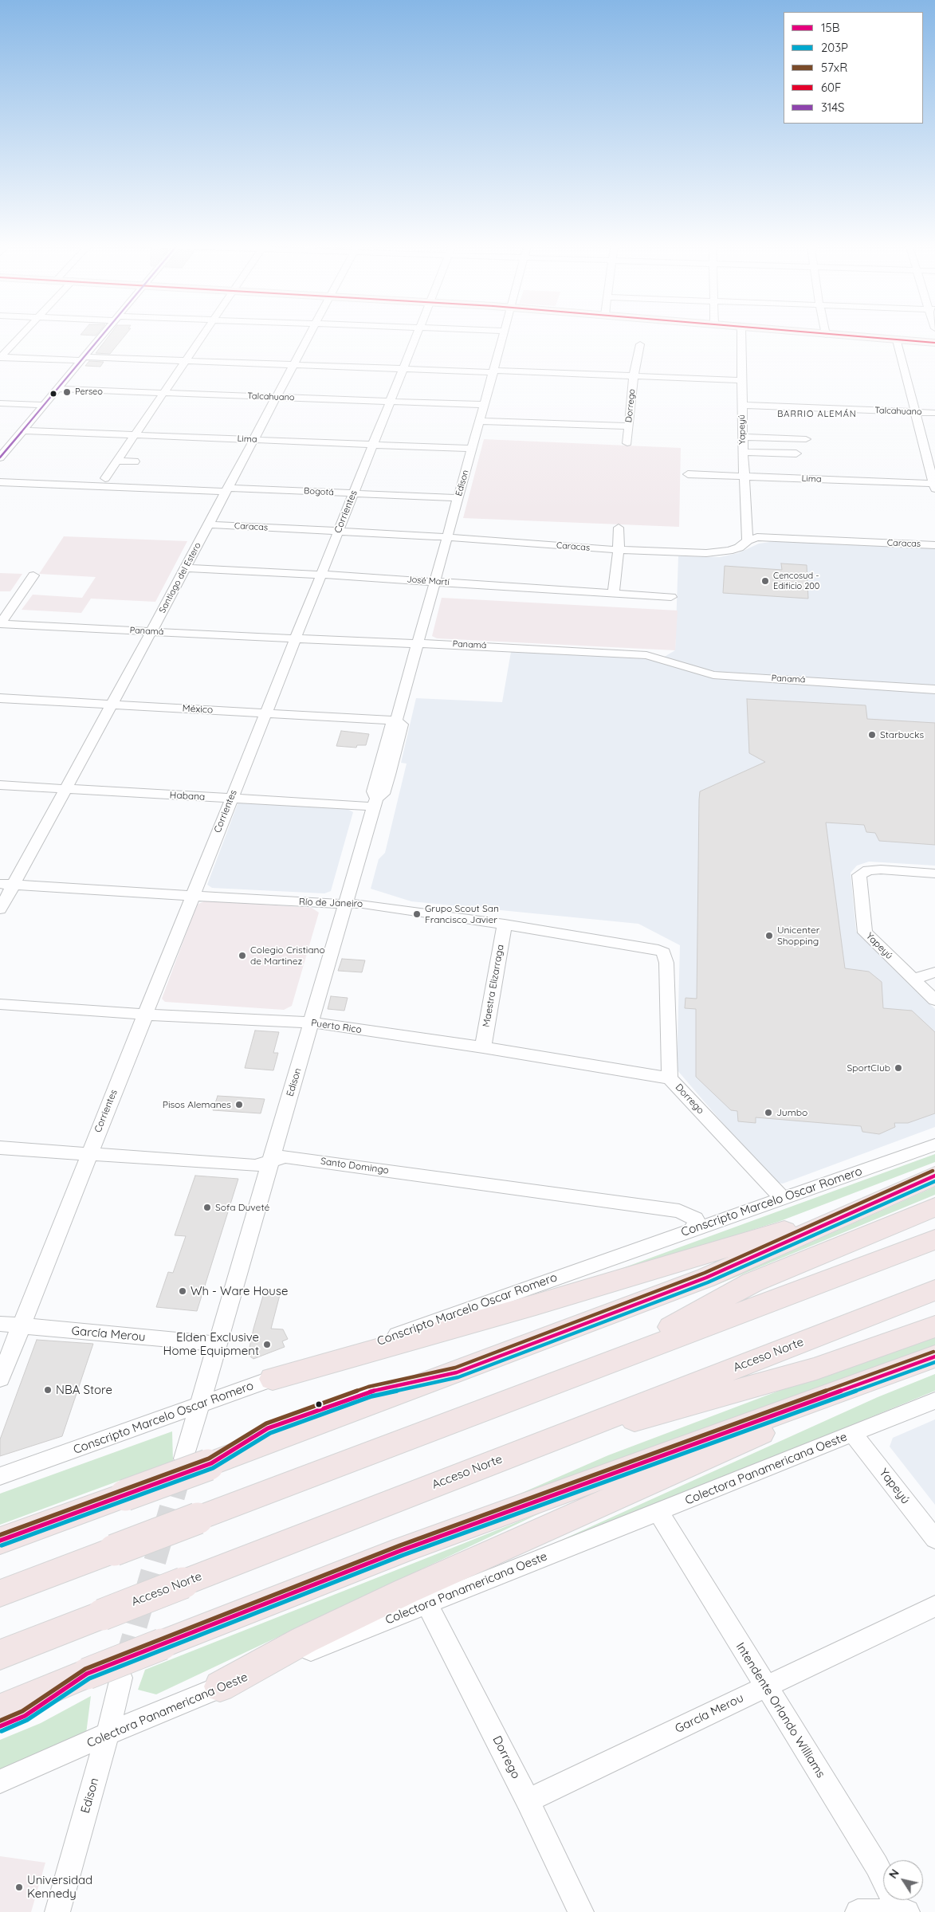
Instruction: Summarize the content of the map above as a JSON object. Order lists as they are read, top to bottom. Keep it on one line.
{"streets":{"highway":["Acceso Norte"],"street":["Talcahuano","Dorrego","Yapeyú","Lima","Edison","Bogotá","Corrientes","Caracas","Santiago del Estero","José Martí","Panamá","México","Habana","Río de Janeiro","Maestra Elizarraga","Puerto Rico","Santo Domingo","Conscripto Marcelo Oscar Romero","García Merou","Colectora Panamericana Oeste","Intendente Orlando Williams"]},"crossings":[["Talcahuano","Yapeyú"],["Talcahuano","Edison"],["Talcahuano","Corrientes"],["Talcahuano","Santiago del Estero"],["Dorrego","Río de Janeiro"],["Dorrego","Puerto Rico"],["Dorrego","Conscripto Marcelo Oscar Romero"],["Dorrego","García Merou"],["Dorrego","Colectora Panamericana Oeste"],["Yapeyú","Lima"],["Yapeyú","Caracas"],["Yapeyú","Colectora Panamericana Oeste"],["Lima","Edison"],["Lima","Corrientes"],["Lima","Santiago del Estero"],["Edison","Bogotá"],["Edison","Caracas"],["Edison","José Martí"],["Edison","Panamá"],["Edison","México"],["Edison","Habana"],["Edison","Río de Janeiro"],["Edison","Puerto Rico"],["Edison","Santo Domingo"],["Edison","Conscripto Marcelo Oscar Romero"],["Edison","García Merou"],["Edison","Colectora Panamericana Oeste"],["Bogotá","Corrientes"],["Bogotá","Santiago del Estero"],["Corrientes","Caracas"],["Corrientes","José Martí"],["Corrientes","Panamá"],["Corrientes","México"],["Corrientes","Habana"],["Corrientes","Río de Janeiro"],["Corrientes","Puerto Rico"],["Corrientes","Santo Domingo"],["Corrientes","García Merou"],["Caracas","Santiago del Estero"],["Santiago del Estero","José Martí"],["Santiago del Estero","Panamá"],["Santiago del Estero","México"],["Santiago del Estero","Habana"],["Santiago del Estero","Río de Janeiro"],["Río de Janeiro","Maestra Elizarraga"],["Maestra Elizarraga","Puerto Rico"],["Santo Domingo","Conscripto Marcelo Oscar Romero"],["García Merou","Intendente Orlando Williams"],["Colectora Panamericana Oeste","Intendente Orlando Williams"]],"districts":["BARRIO ALEMÁN"],"places":["Perseo","Cencosud - Edificio 200","Starbucks","Grupo Scout San Francisco Javier","Unicenter Shopping","Colegio Cristiano de Martinez","SportClub","Pisos Alemanes","Jumbo","Sofa Duveté","Wh - Ware House","Elden Exclusive Home Equipment","NBA Store","Universidad Kennedy"],"lines":["transit line 60F","transit line 314S","transit line 57xR","transit line 15B","transit line 203P"],"legend":["15B","203P","57xR","60F","314S"],"north":"top left"}
